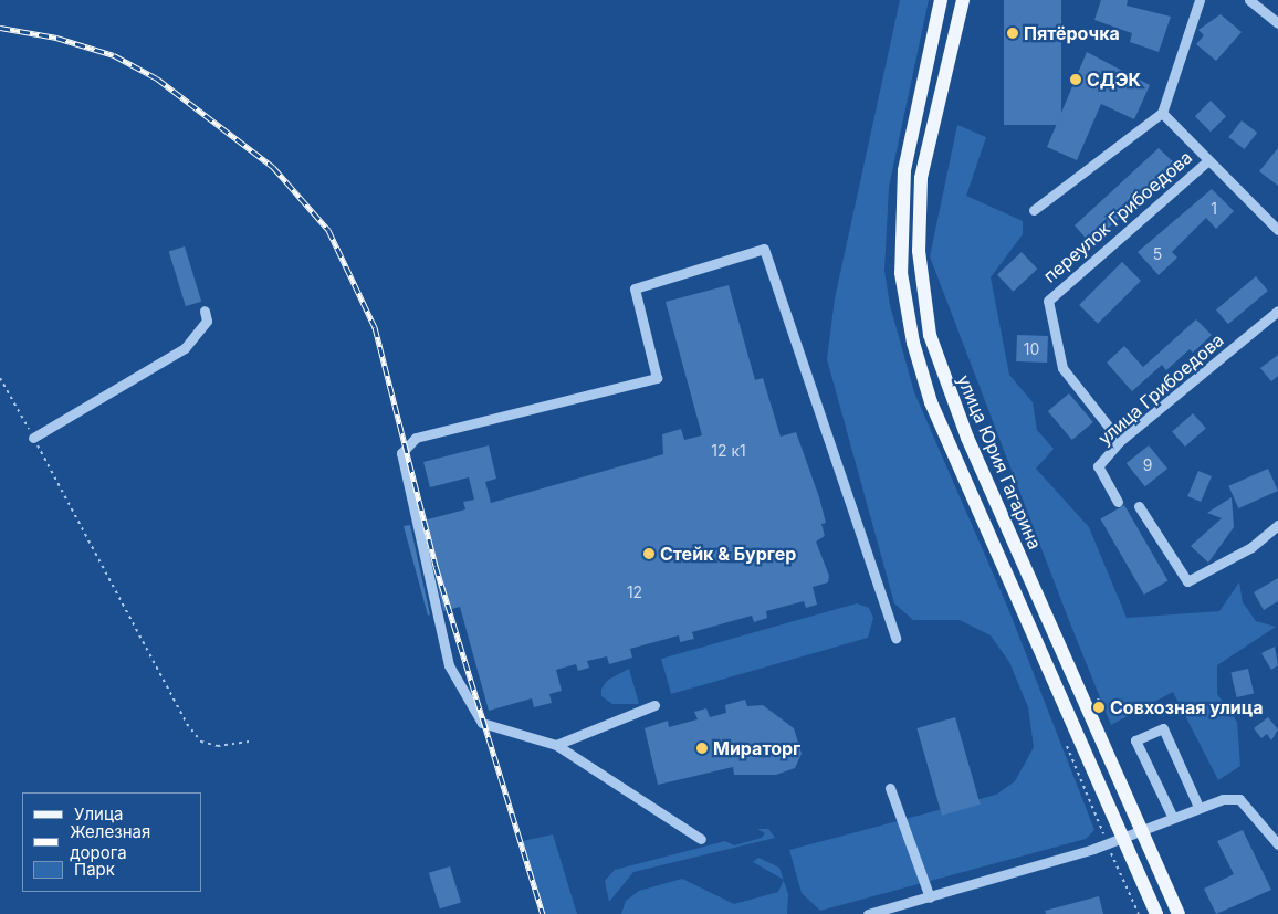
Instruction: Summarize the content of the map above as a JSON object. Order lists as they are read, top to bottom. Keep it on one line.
{"streets":{"main road":["улица Юрия Гагарина"],"street":["переулок Грибоедова","улица Грибоедова"]},"crossings":[["переулок Грибоедова","улица Грибоедова"]],"places":["Пятёрочка","СДЭК","Стейк & Бургер","Совхозная улица","Мираторг"],"house_numbers":["1","5","10","12 к1","9","12"],"legend":["Улица","Железная дорога","Парк"]}
